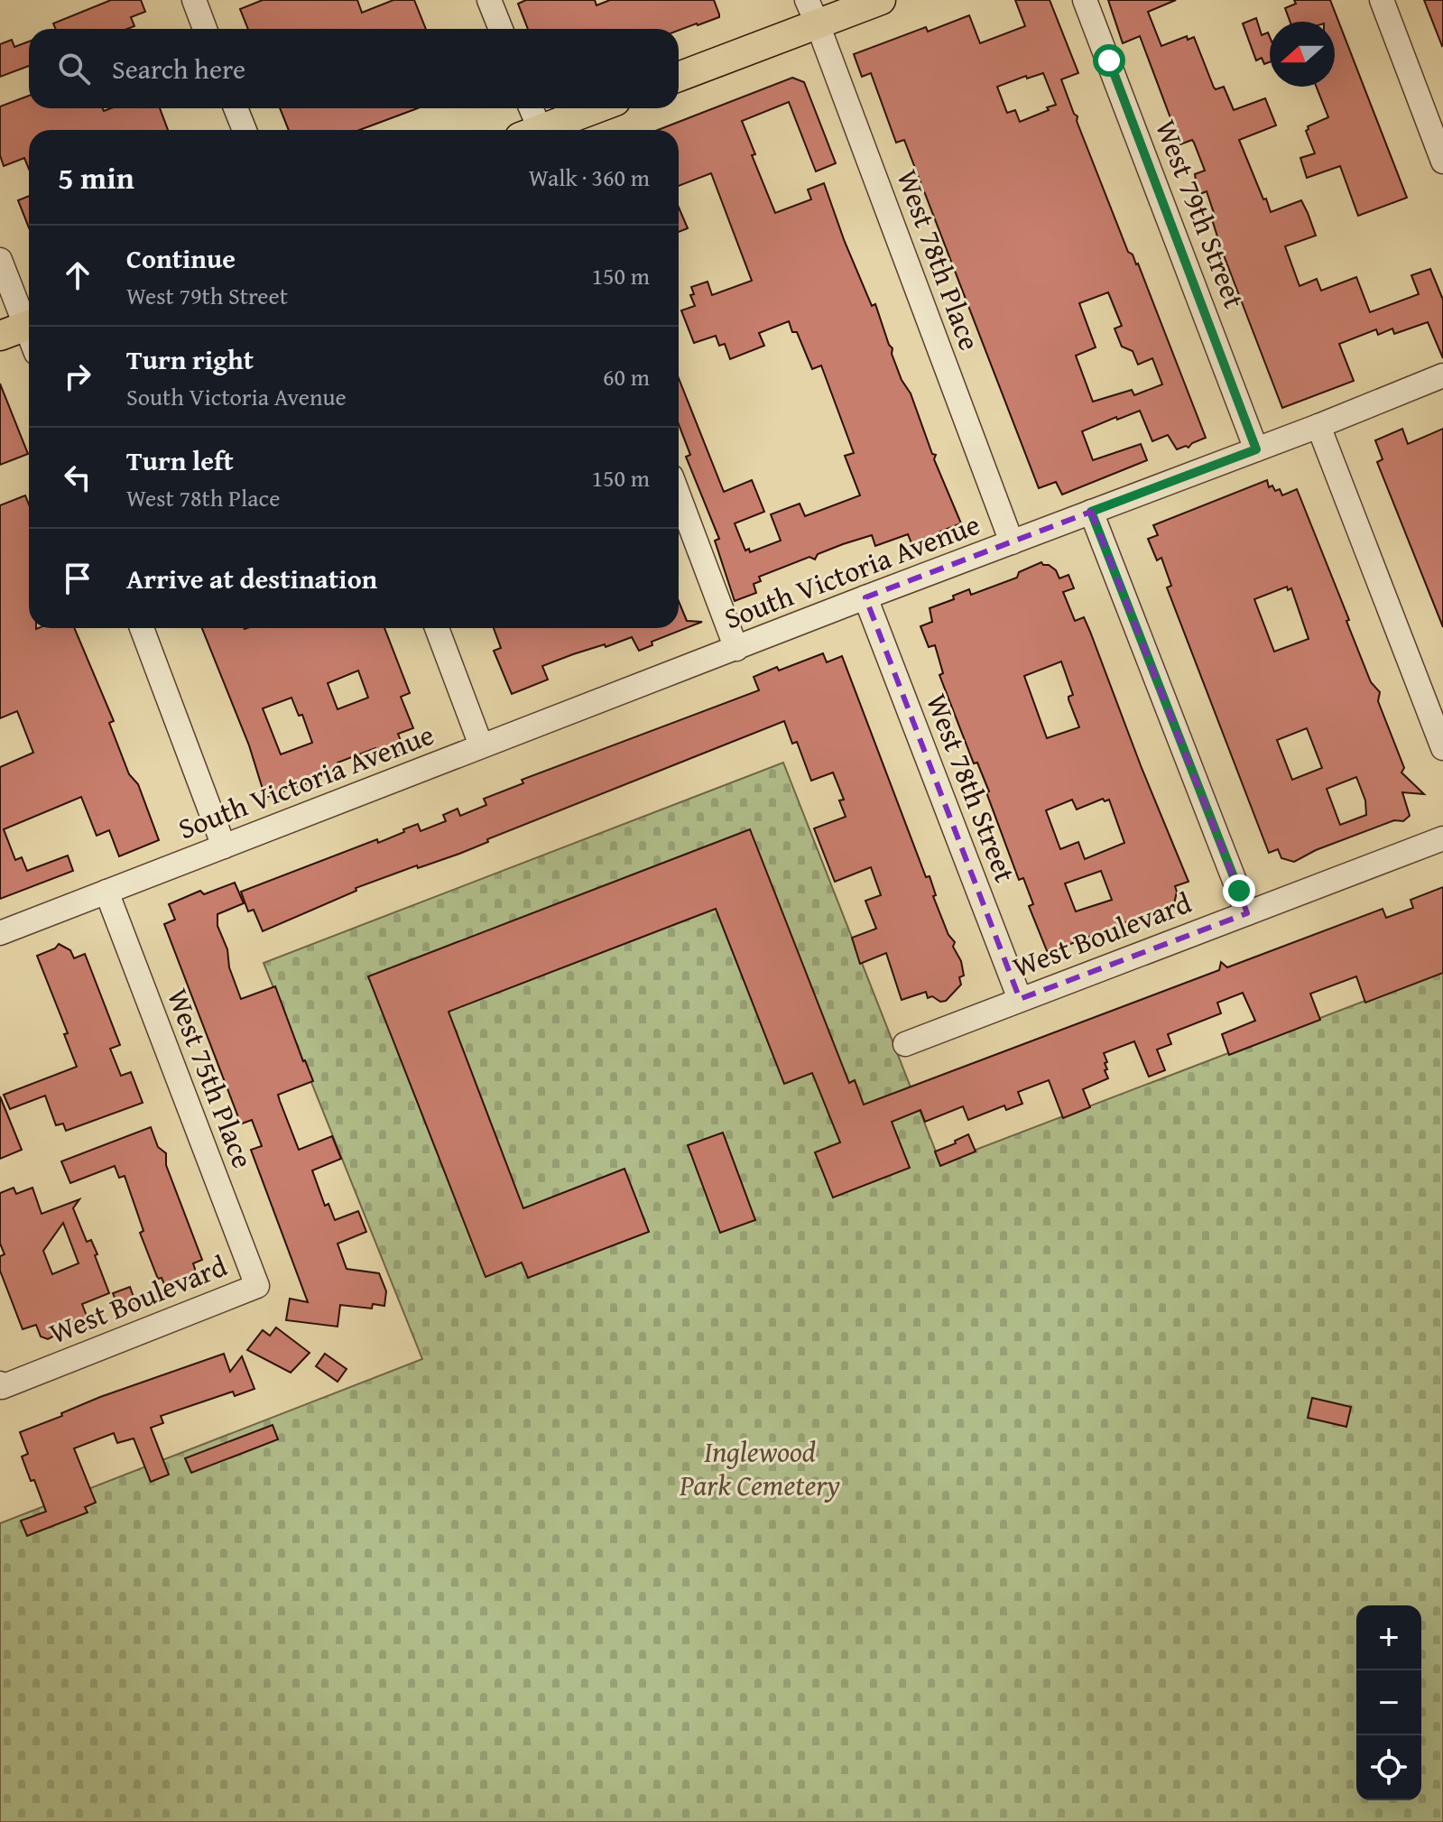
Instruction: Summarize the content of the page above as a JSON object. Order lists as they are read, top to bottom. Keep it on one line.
{"streets":{"street":["West 79th Street","West 78th Place","South Victoria Avenue","West 78th Street","West Boulevard","West 75th Place"]},"crossings":[["West 79th Street","South Victoria Avenue"],["West 78th Place","South Victoria Avenue"],["South Victoria Avenue","West 78th Street"],["South Victoria Avenue","West 75th Place"],["West 78th Street","West Boulevard"],["West Boulevard","West 75th Place"]],"parks":["Inglewood Park Cemetery"],"north":"left","page":{"search":"Search here","heading":["5 min","Walk · 360 m"],"list":[["Continue","West 79th Street","150 m"],["Turn right","South Victoria Avenue","60 m"],["Turn left","West 78th Place","150 m"],"Arrive at destination"],"map_buttons":["+","−"]}}
